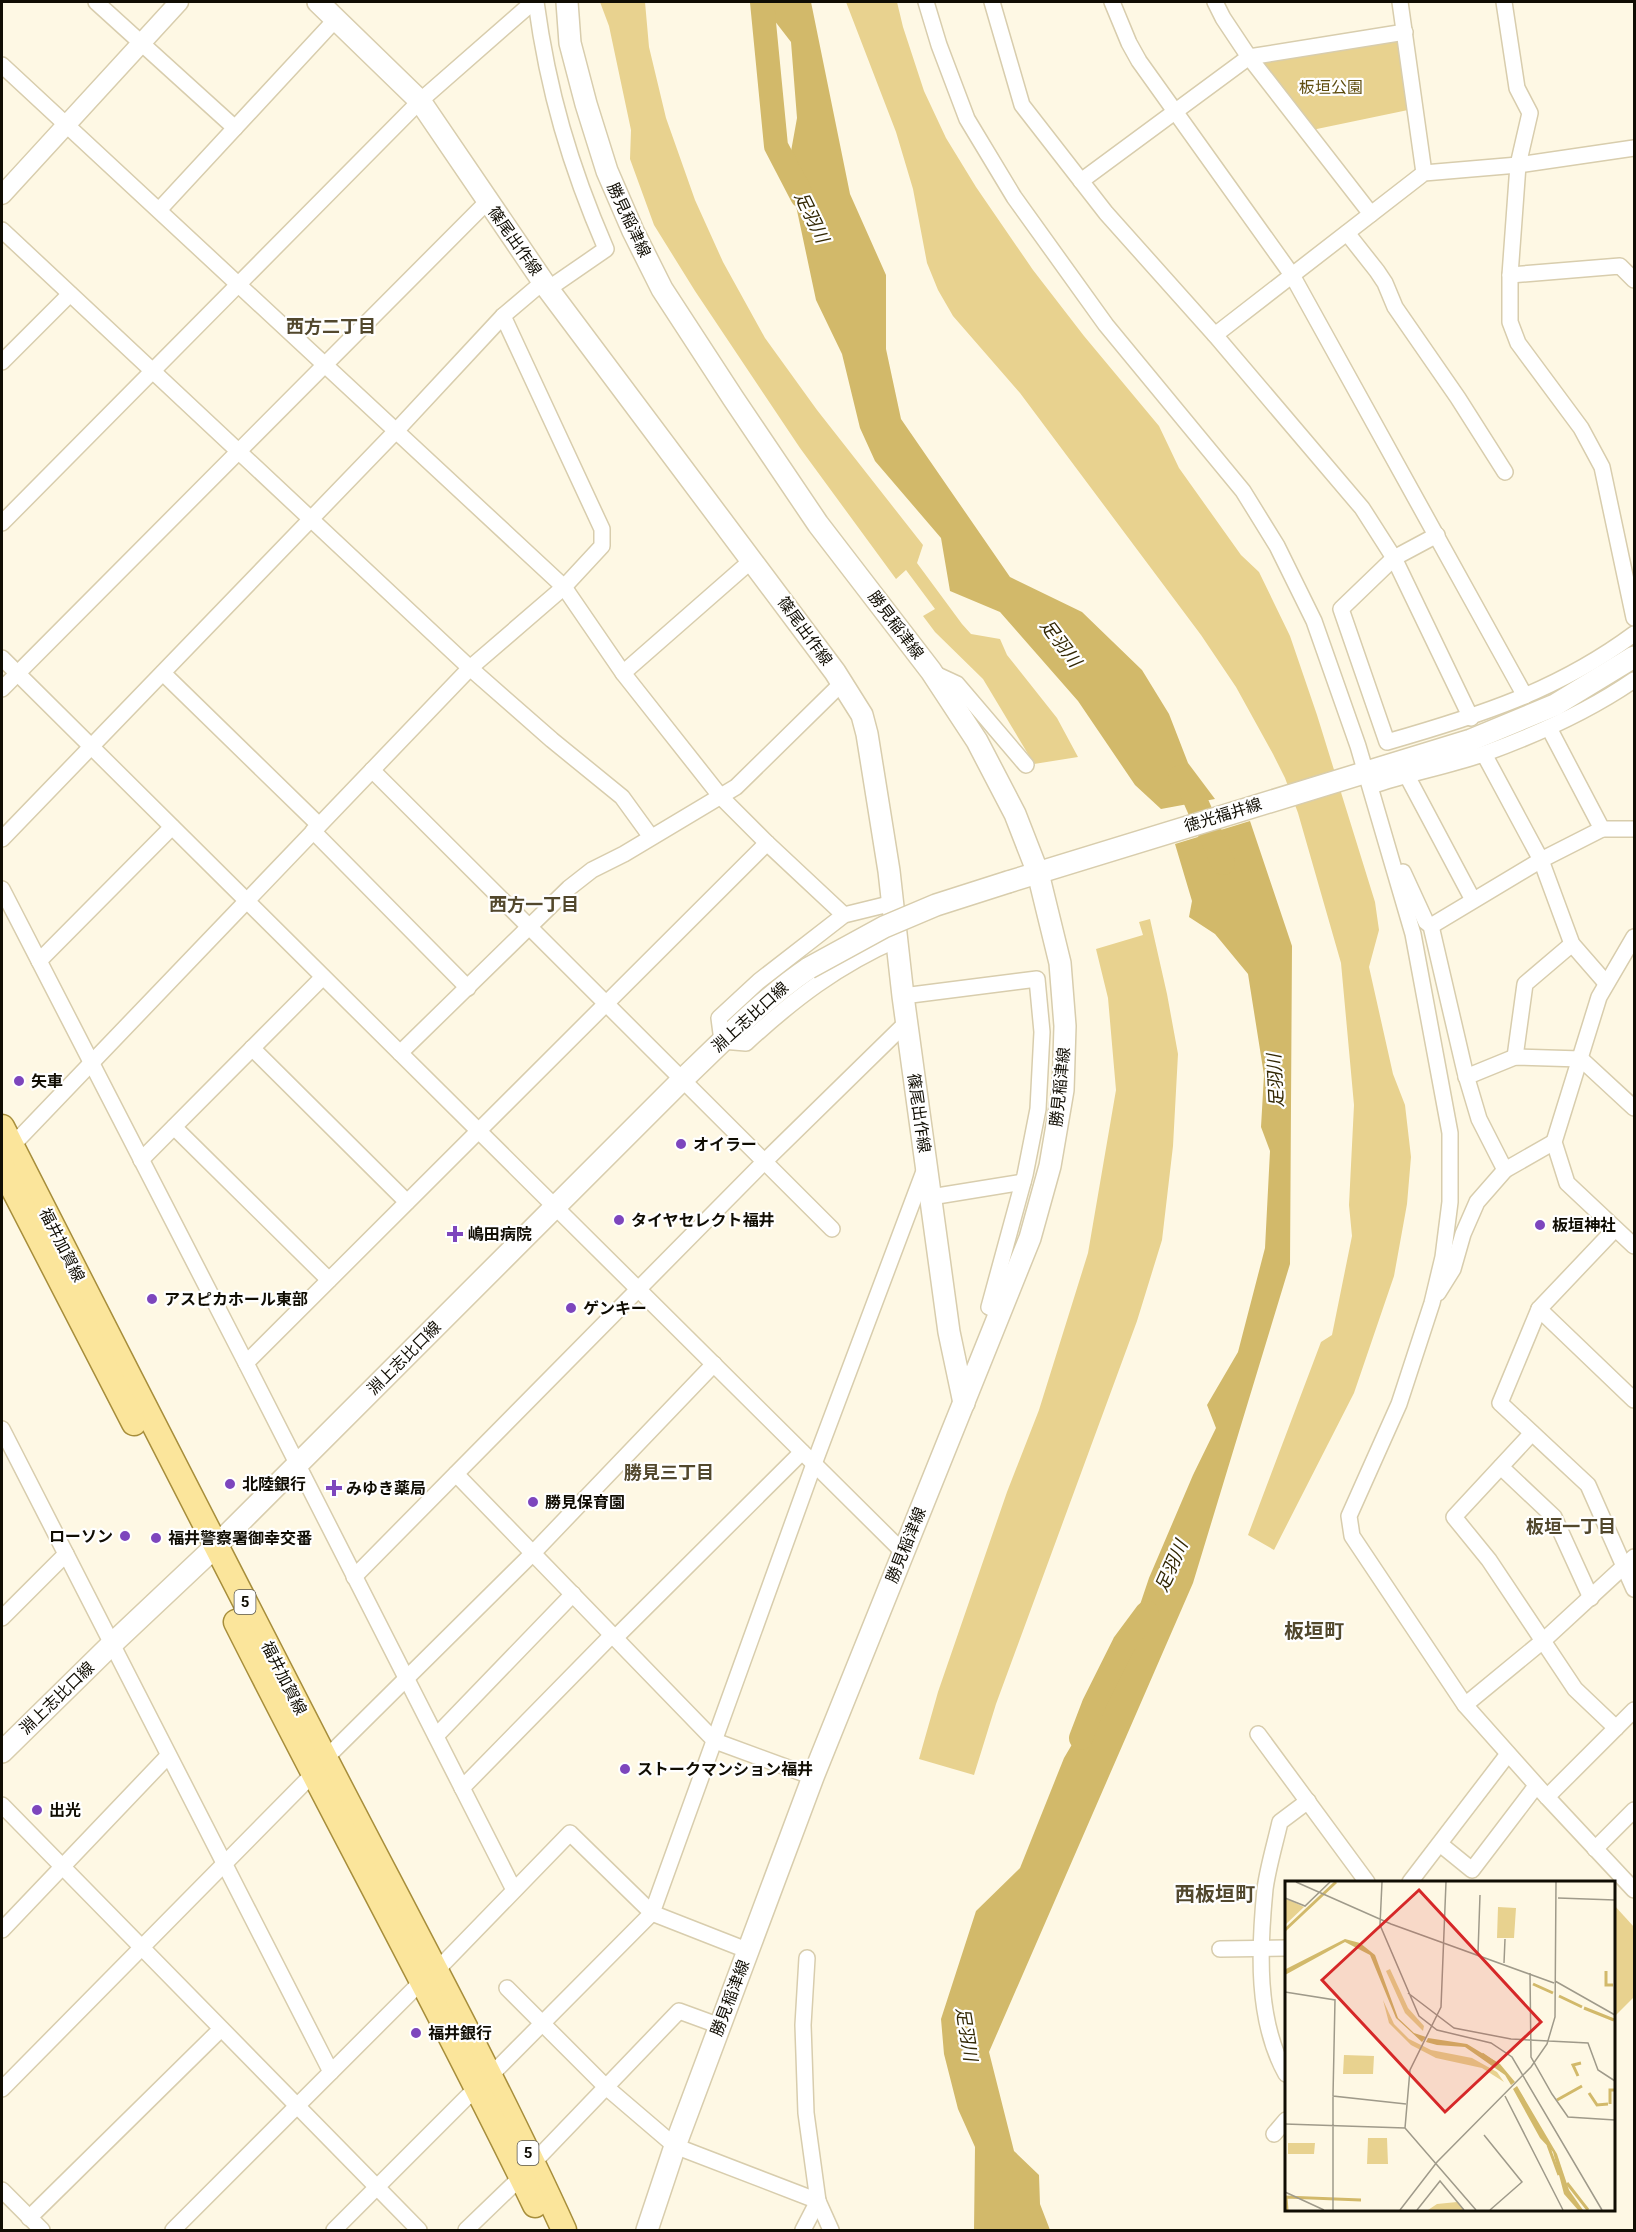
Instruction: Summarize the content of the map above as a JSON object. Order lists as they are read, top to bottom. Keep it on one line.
{"streets":{"main road":["勝見稲津線","篠尾出作線","徳光福井線","淵上志比口線","福井加賀線","5"]},"crossings":[["勝見稲津線","篠尾出作線"],["勝見稲津線","徳光福井線"],["徳光福井線","淵上志比口線"],["淵上志比口線","福井加賀線"]],"districts":["西方二丁目","西方一丁目","勝見三丁目","板垣一丁目","板垣町","西板垣町"],"water":["足羽川"],"parks":["板垣公園"],"places":{"other":["矢車","オイラー","タイヤセレクト福井","板垣神社","アスピカホール東部","ゲンキー","北陸銀行","勝見保育園","ローソン","福井警察署御幸交番","ストークマンション福井","出光","福井銀行"],"health":["嶋田病院","みゆき薬局"]}}
